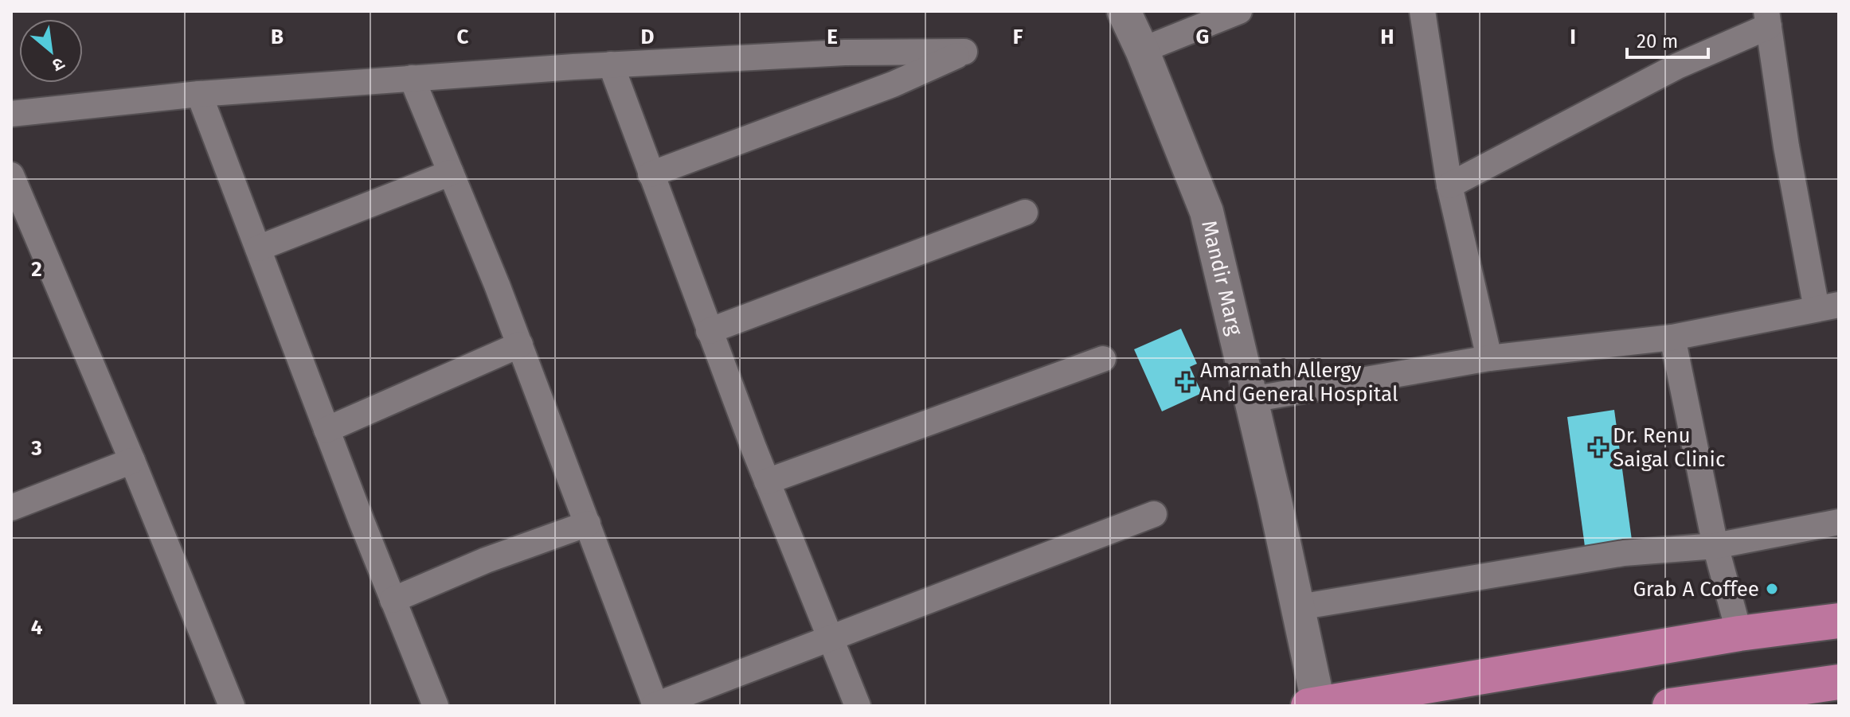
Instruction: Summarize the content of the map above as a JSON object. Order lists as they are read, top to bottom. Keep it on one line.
{"streets":{"street":["Mandir Marg"]},"places":{"health":["Amarnath Allergy And General Hospital","Dr. Renu Saigal Clinic"],"other":["Grab A Coffee"]},"scale_bar":"20 m","north":"bottom right","grid":{"columns":["B","C","D","E","F","G","H","I"],"rows":["2","3","4"]}}
